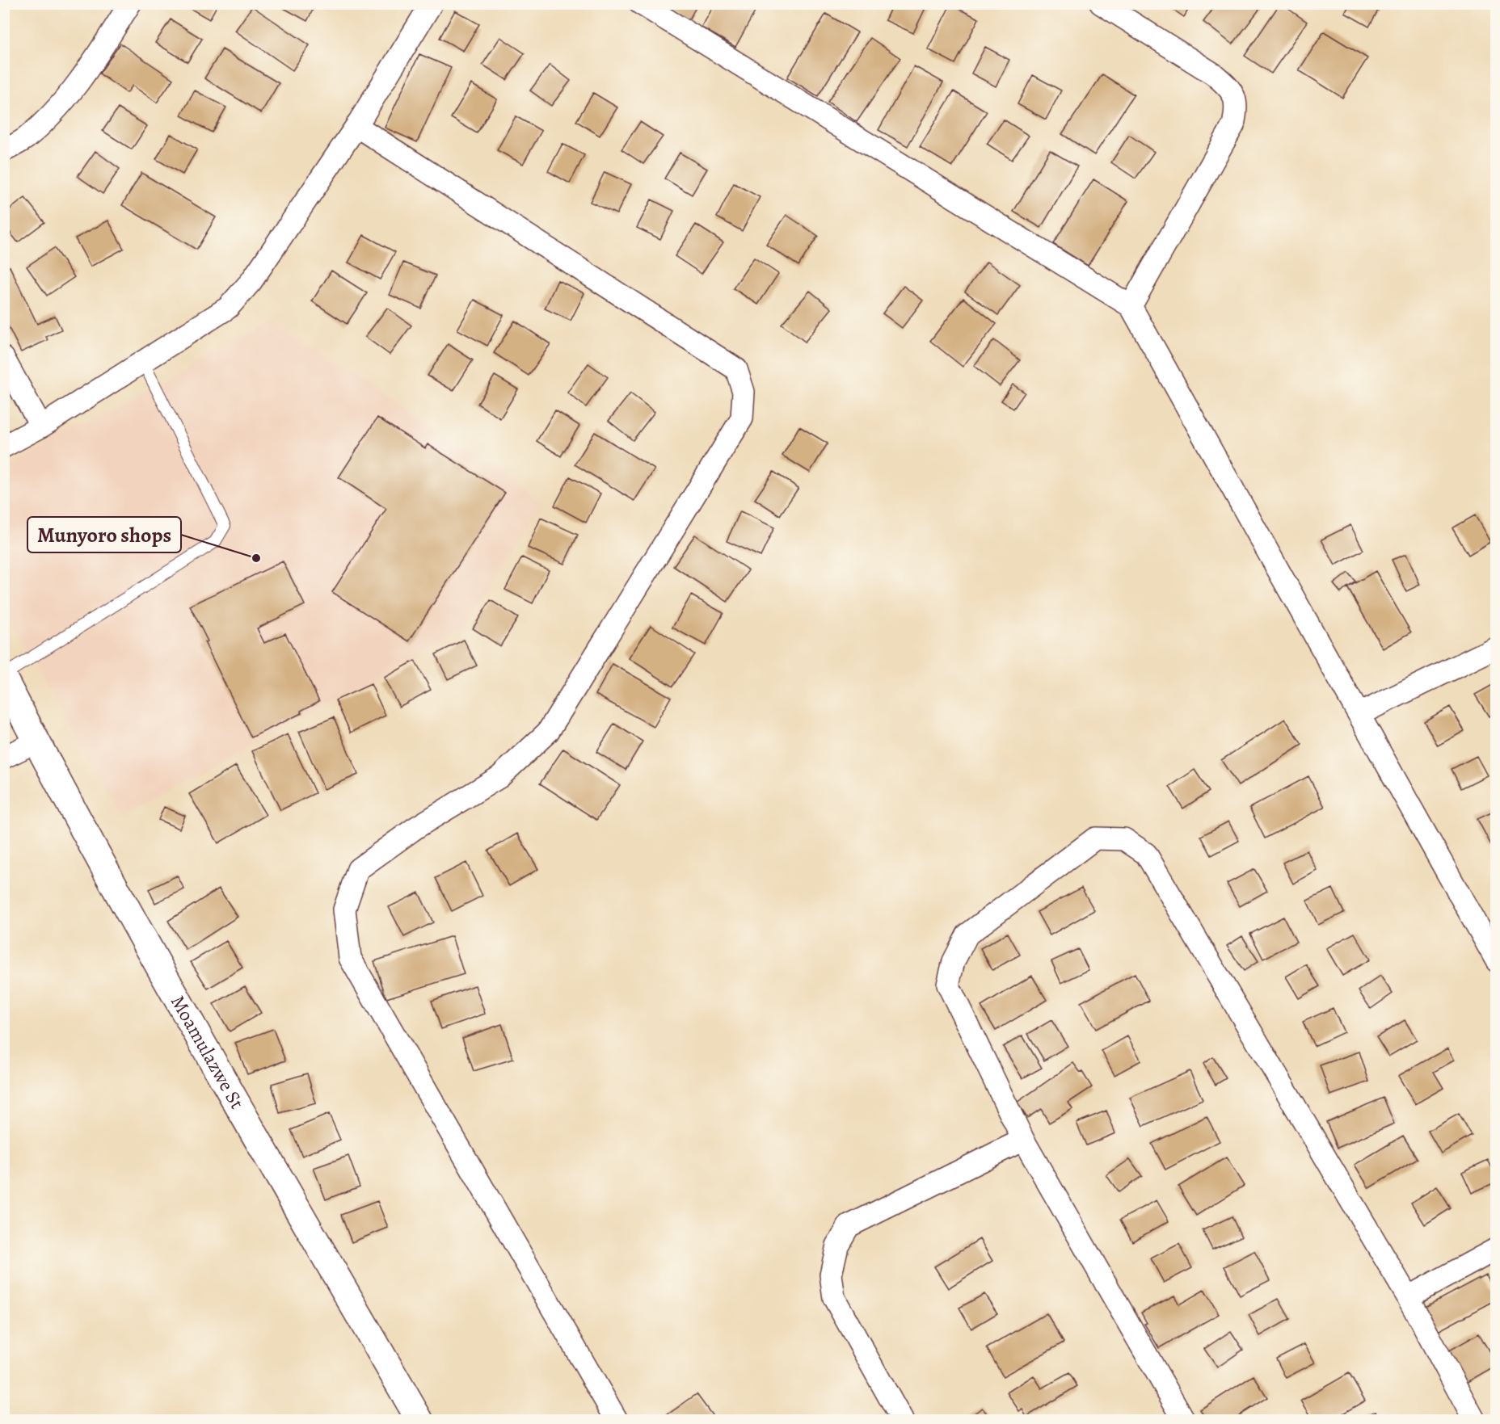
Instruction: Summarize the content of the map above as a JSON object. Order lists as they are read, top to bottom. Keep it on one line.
{"streets":{"street":["Moamulazwe St"]},"places":["Munyoro shops"]}
